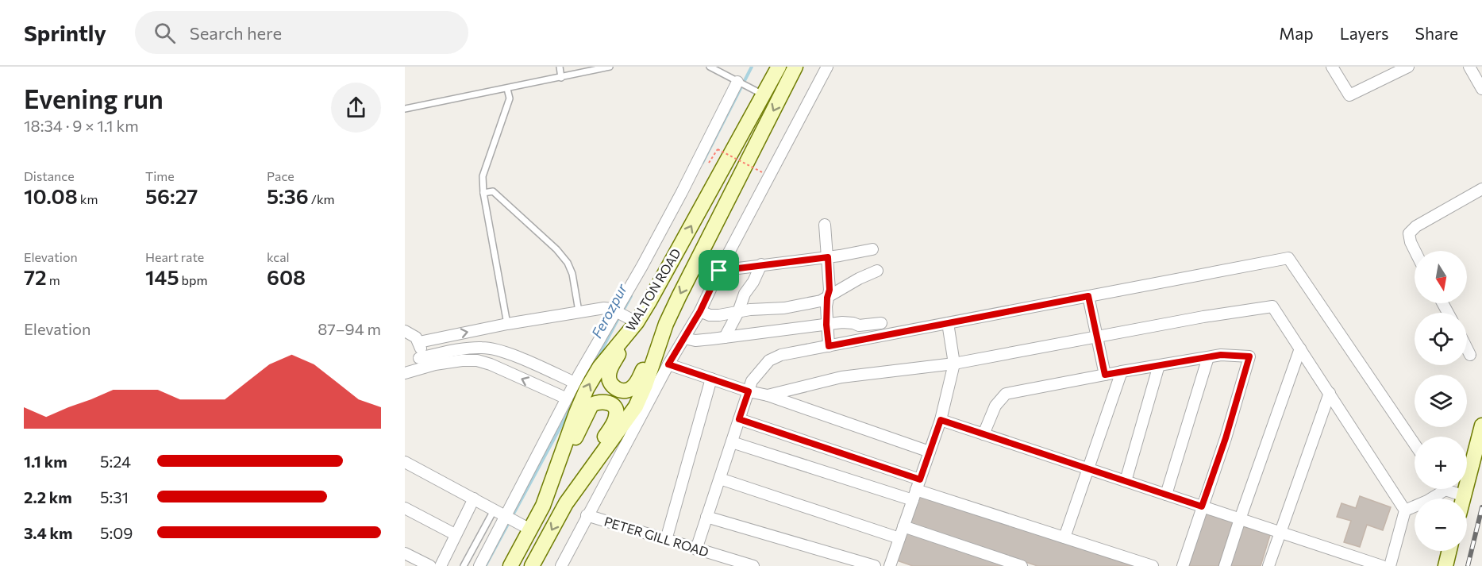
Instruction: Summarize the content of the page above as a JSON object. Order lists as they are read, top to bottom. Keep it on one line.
{"streets":{"main road":["WALTON ROAD"],"street":["PETER GILL ROAD"]},"water":["Ferozpur"],"north":"bottom","page":{"header":"Sprintly","search":"Search here","nav":["Map","Layers","Share"],"heading":["Evening run","18:34 · 9 × 1.1 km"],"stats":[["Distance","10.08 km"],["Time","56:27"],["Pace","5:36 /km"],["Elevation","72 m"],["Heart rate","145 bpm"],["kcal","608"]],"map_buttons":["+","−"],"chart":["Elevation","87–94 m"],"list":[{"name":"1.1 km","note":"5:24"},{"name":"2.2 km","note":"5:31"},{"name":"3.4 km","note":"5:09"}]}}
